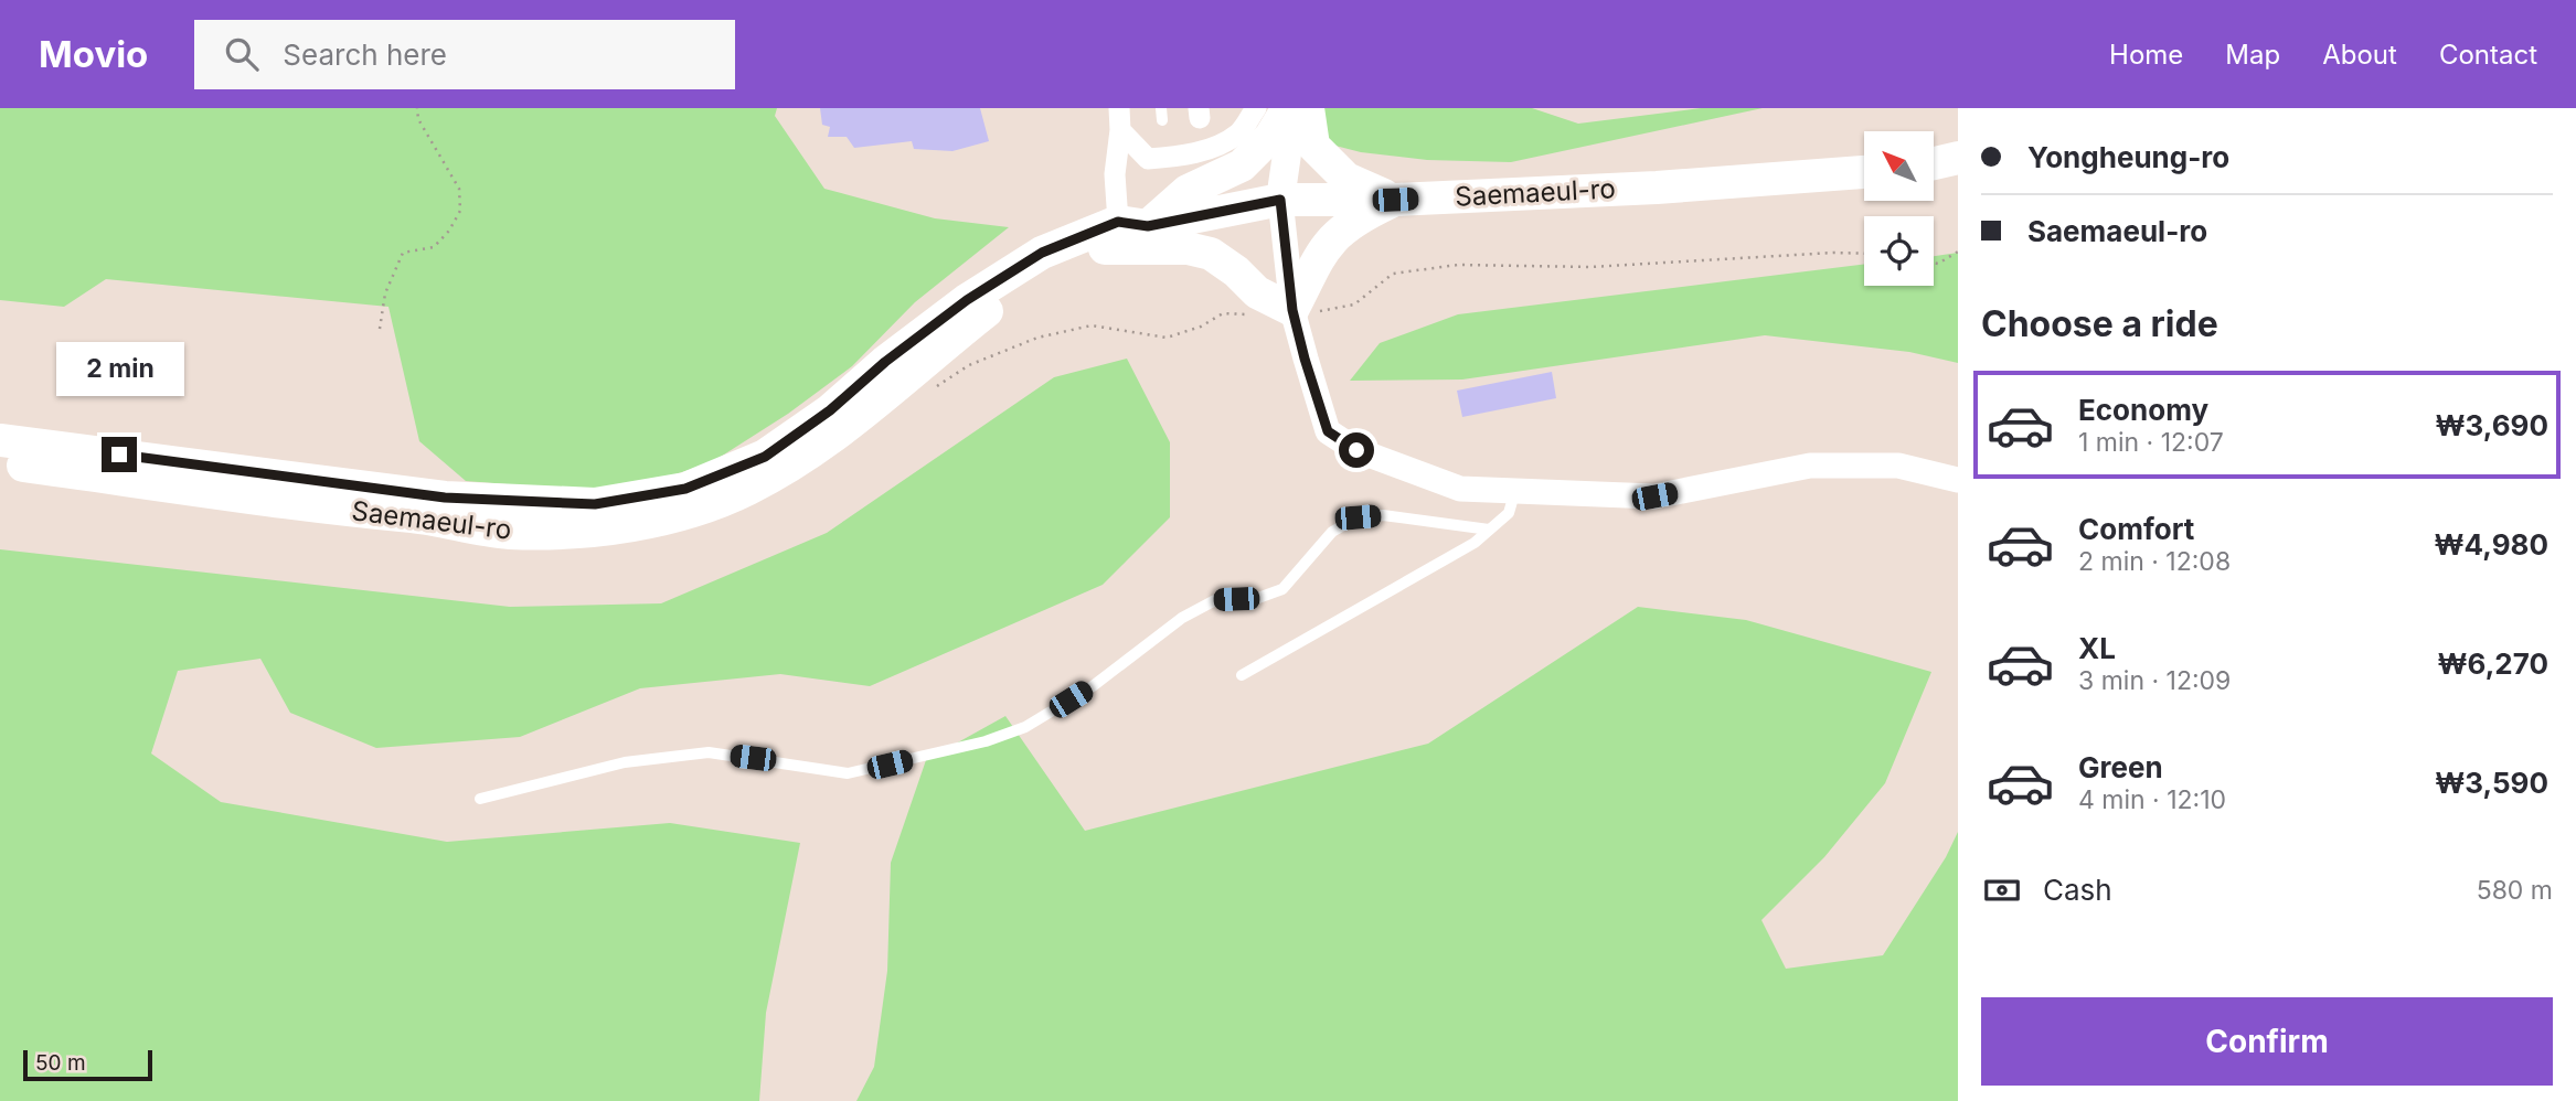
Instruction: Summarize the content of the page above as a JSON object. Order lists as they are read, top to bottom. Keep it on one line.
{"streets":{"main road":["Saemaeul-ro"]},"scale_bar":"50 m","north":"top left","page":{"header":"Movio","search":"Search here","nav":["Home","Map","About","Contact"],"banner":["Yongheung-ro","Saemaeul-ro"],"heading":"Choose a ride","bubble":"2 min","list":[{"name":"Economy","note":"1 min · 12:07","value":"₩3,690"},{"name":"Comfort","note":"2 min · 12:08","value":"₩4,980"},{"name":"XL","note":"3 min · 12:09","value":"₩6,270"},{"name":"Green","note":"4 min · 12:10","value":"₩3,590"}],"pay":["Cash","580 m"],"buttons":"Confirm","scale":"50 m"}}
